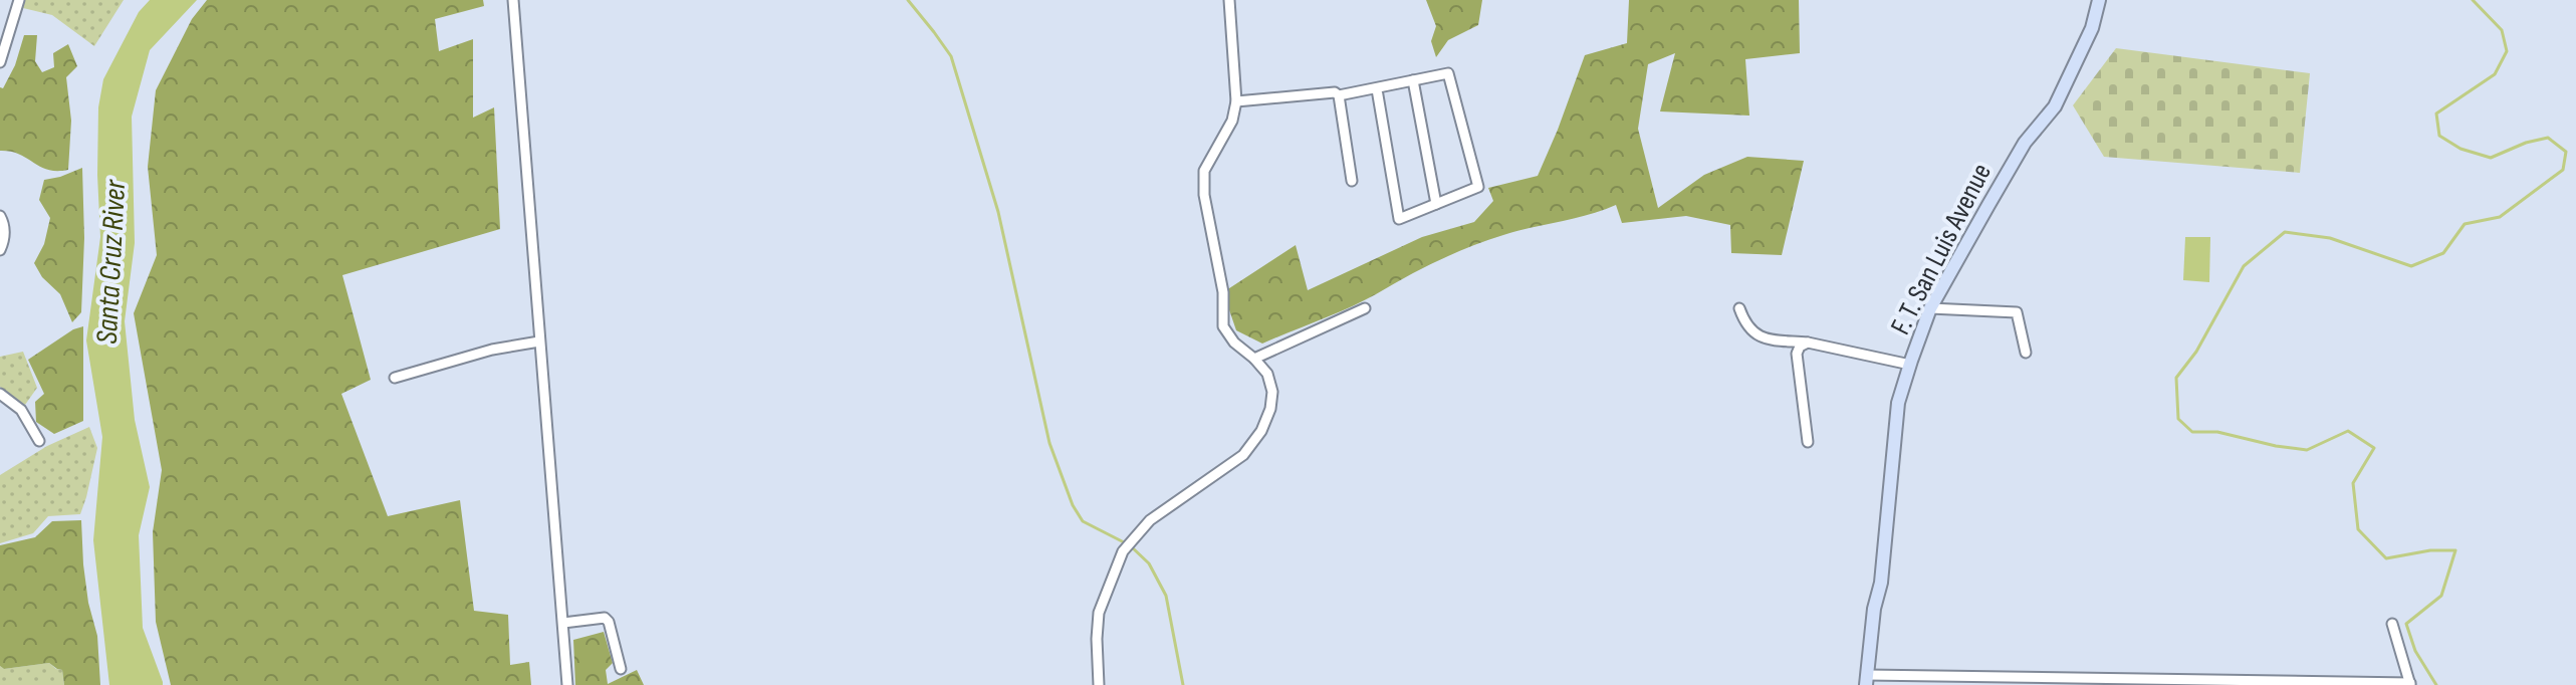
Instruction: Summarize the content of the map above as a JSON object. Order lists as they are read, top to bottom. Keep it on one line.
{"streets":{"main road":["F. T. San Luis Avenue"]},"water":["Santa Cruz River"]}
